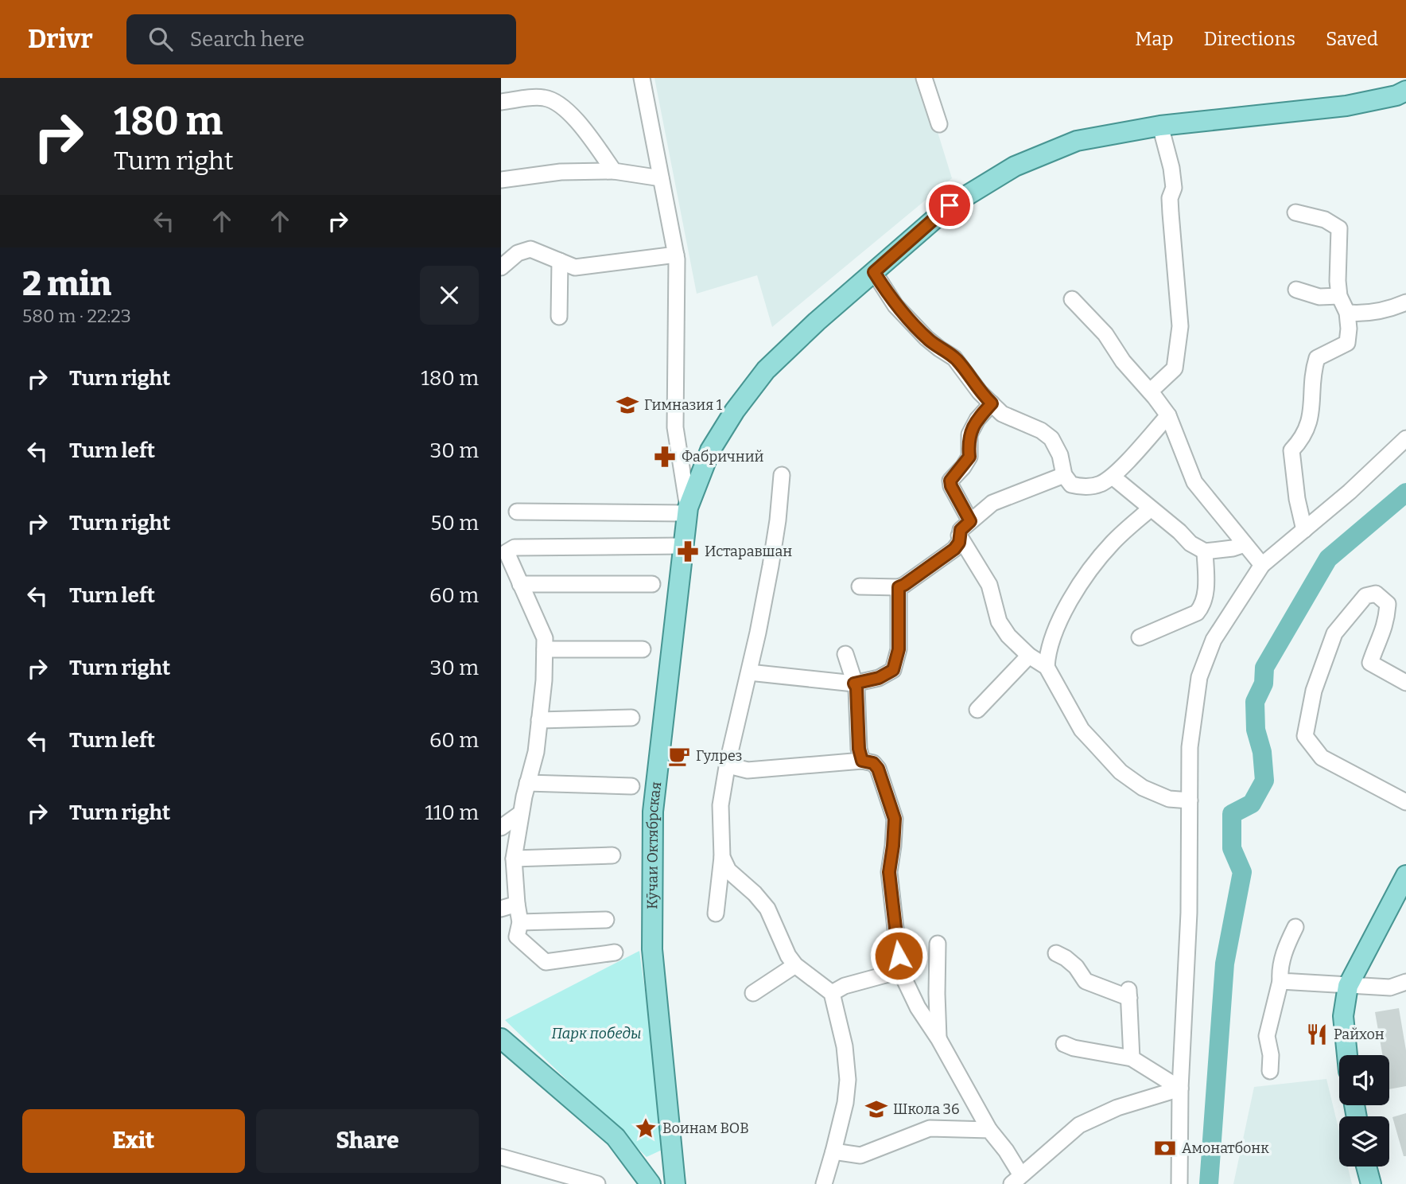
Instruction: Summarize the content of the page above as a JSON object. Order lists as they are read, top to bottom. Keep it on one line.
{"streets":{"main road":["Кӯчаи Октябрская"]},"parks":["Парк победы"],"places":{"school or university":["Гимназия 1","Школа 36"],"pharmacy":["Фабричний","Истаравшан"],"cafe":["Гулрез"],"restaurant":["Райхон"],"place":["Воинам ВОВ"],"bank":["Амонатбонк"]},"page":{"header":"Drivr","search":"Search here","nav":["Map","Directions","Saved"],"turn":["180 m","Turn right"],"heading":["2 min","580 m · 22:23"],"list":[{"name":"Turn right","value":"180 m"},{"name":"Turn left","value":"30 m"},{"name":"Turn right","value":"50 m"},{"name":"Turn left","value":"60 m"},{"name":"Turn right","value":"30 m"},{"name":"Turn left","value":"60 m"},{"name":"Turn right","value":"110 m"}],"buttons":["Exit","Share"]}}
